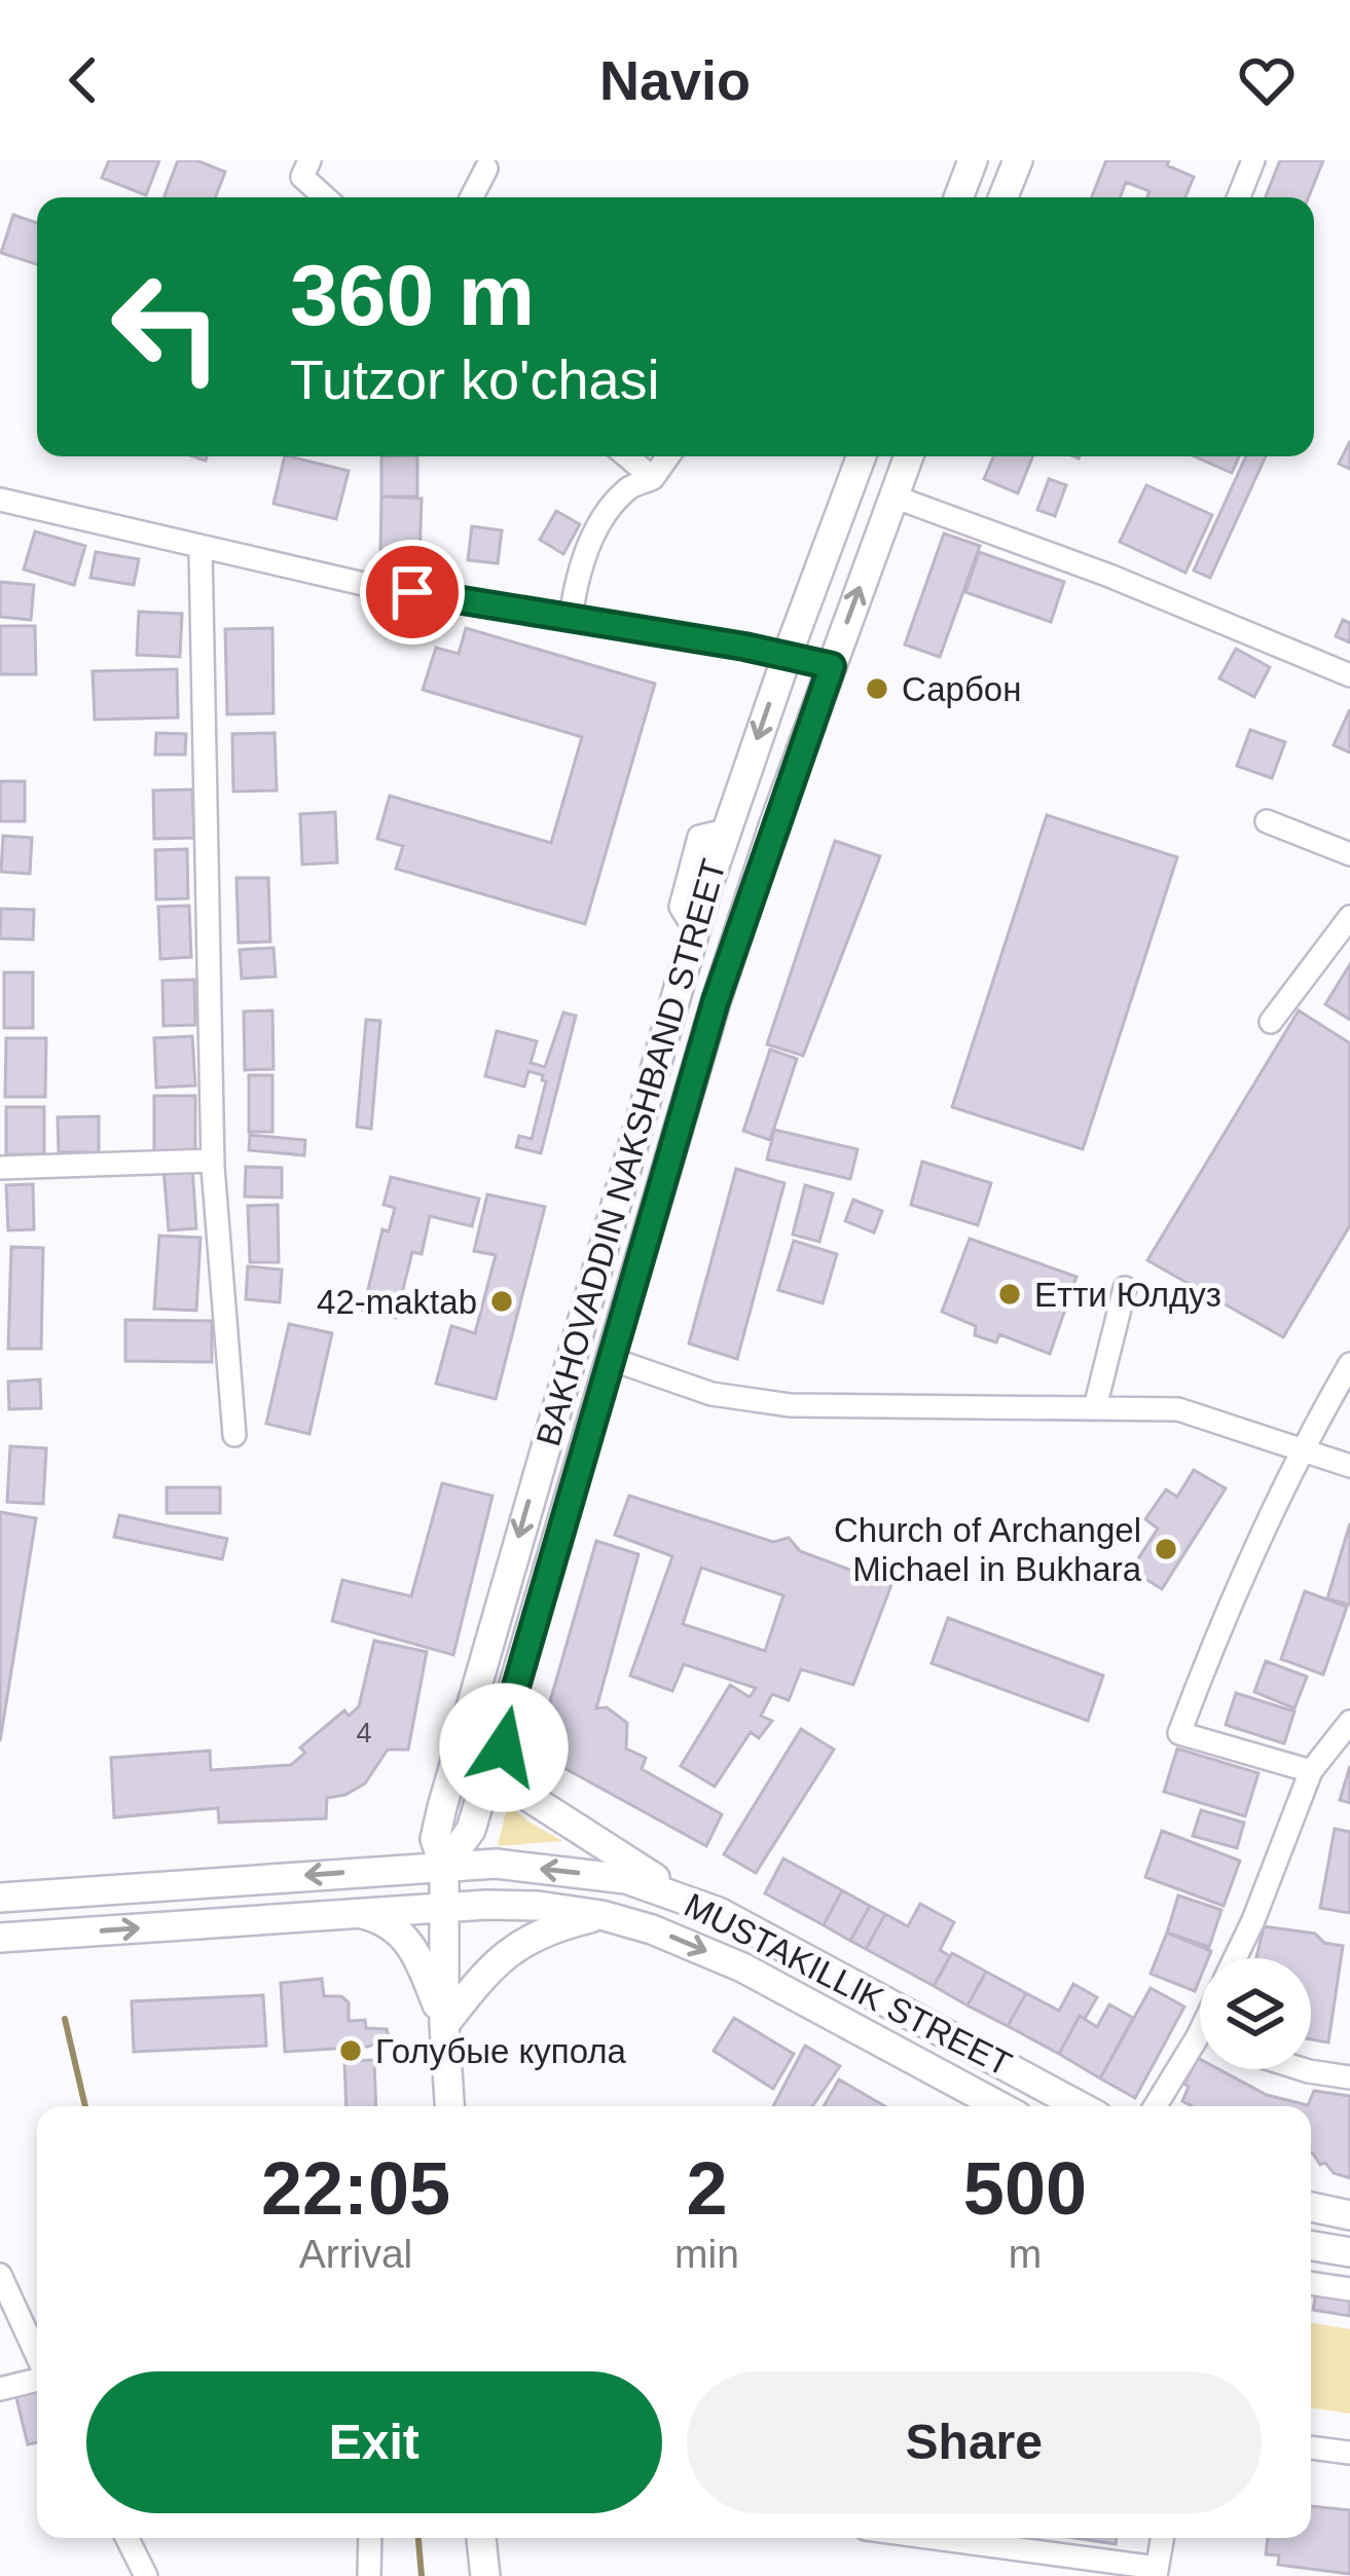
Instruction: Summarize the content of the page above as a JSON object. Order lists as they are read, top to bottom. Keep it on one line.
{"streets":{"main road":["BAKHOVADDIN NAKSHBAND STREET","MUSTAKILLIK STREET"]},"crossings":[["BAKHOVADDIN NAKSHBAND STREET","MUSTAKILLIK STREET"]],"places":["Сарбон","Етти Юлдуз","42-maktab","Church of Archangel Michael in Bukhara","Голубые купола"],"house_numbers":["4"],"page":{"header":"Navio","turn":["360 m","Tutzor ko'chasi"],"eta":["22:05","Arrival","2","min","500","m"],"buttons":["Exit","Share"]}}
